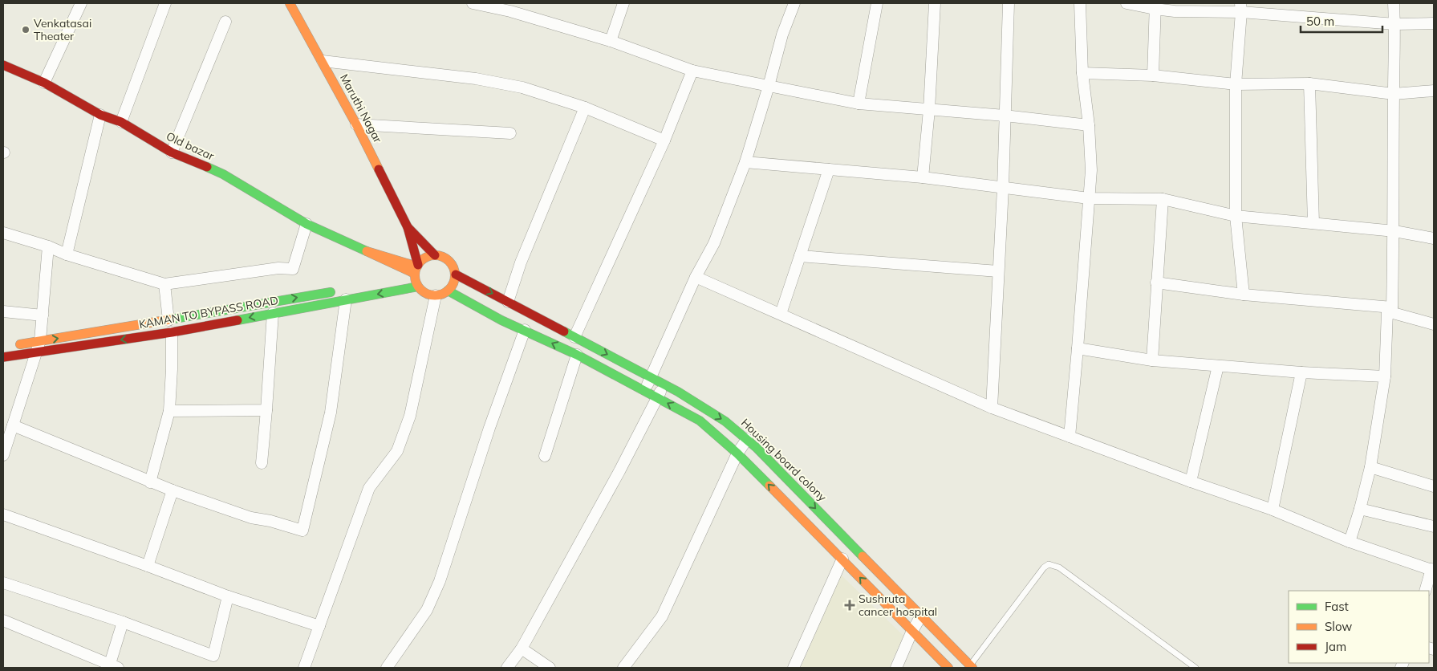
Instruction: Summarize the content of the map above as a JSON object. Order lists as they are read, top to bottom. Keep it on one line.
{"streets":{"street":["Maruthi Nagar","Old bazar","KAMAN TO BYPASS ROAD","Housing board colony"]},"crossings":[["Old bazar","KAMAN TO BYPASS ROAD"],["Old bazar","Housing board colony"],["KAMAN TO BYPASS ROAD","Housing board colony"]],"places":{"other":["Venkatasai Theater"],"health":["Sushruta cancer hospital"]},"legend":["Fast","Slow","Jam"],"scale_bar":"50 m"}
